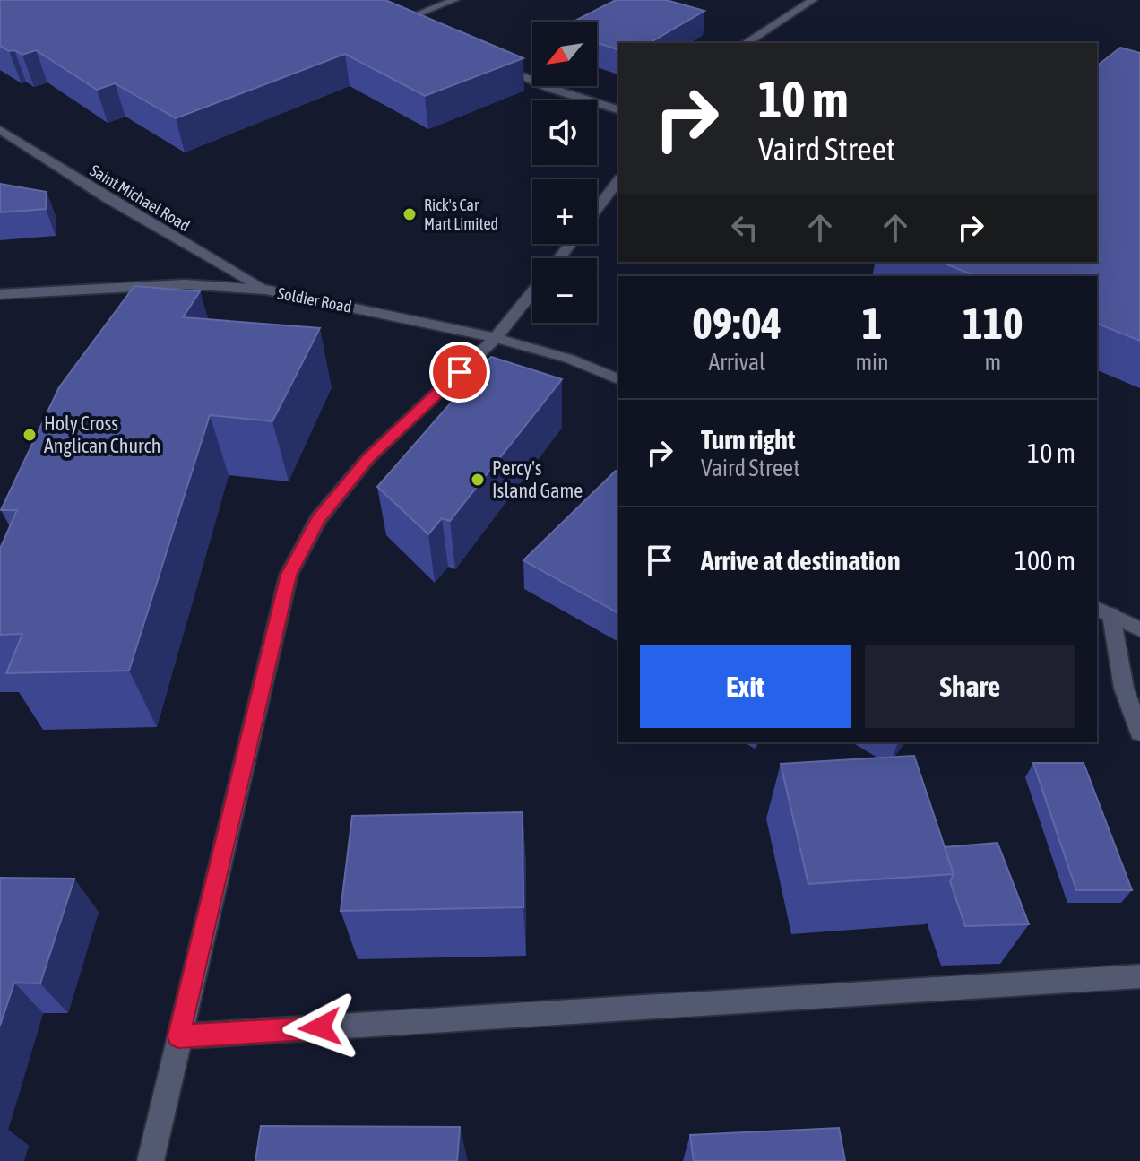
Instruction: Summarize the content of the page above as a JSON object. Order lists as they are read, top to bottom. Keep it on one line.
{"streets":{"street":["Saint Michael Road","Soldier Road"]},"crossings":[["Saint Michael Road","Soldier Road"]],"places":["Rick's Car Mart Limited","Holy Cross Anglican Church","Percy's Island Game"],"north":"bottom left","page":{"map_buttons":["+","−"],"turn":["10 m","Vaird Street"],"eta":["09:04","Arrival","1","min","110","m"],"list":[{"name":"Turn right","note":"Vaird Street","value":"10 m"},{"name":"Arrive at destination","value":"100 m"}],"buttons":["Exit","Share"]}}
